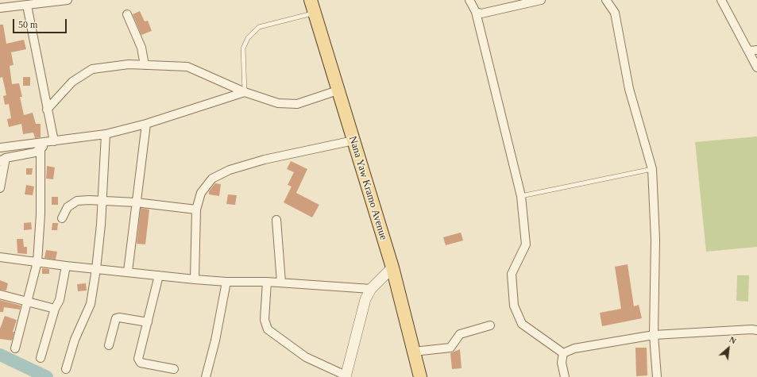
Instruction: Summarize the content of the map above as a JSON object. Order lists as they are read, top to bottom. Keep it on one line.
{"streets":{"main road":["Nana Yaw Kramo Avenue"]},"scale_bar":"50 m","north":"top right"}
